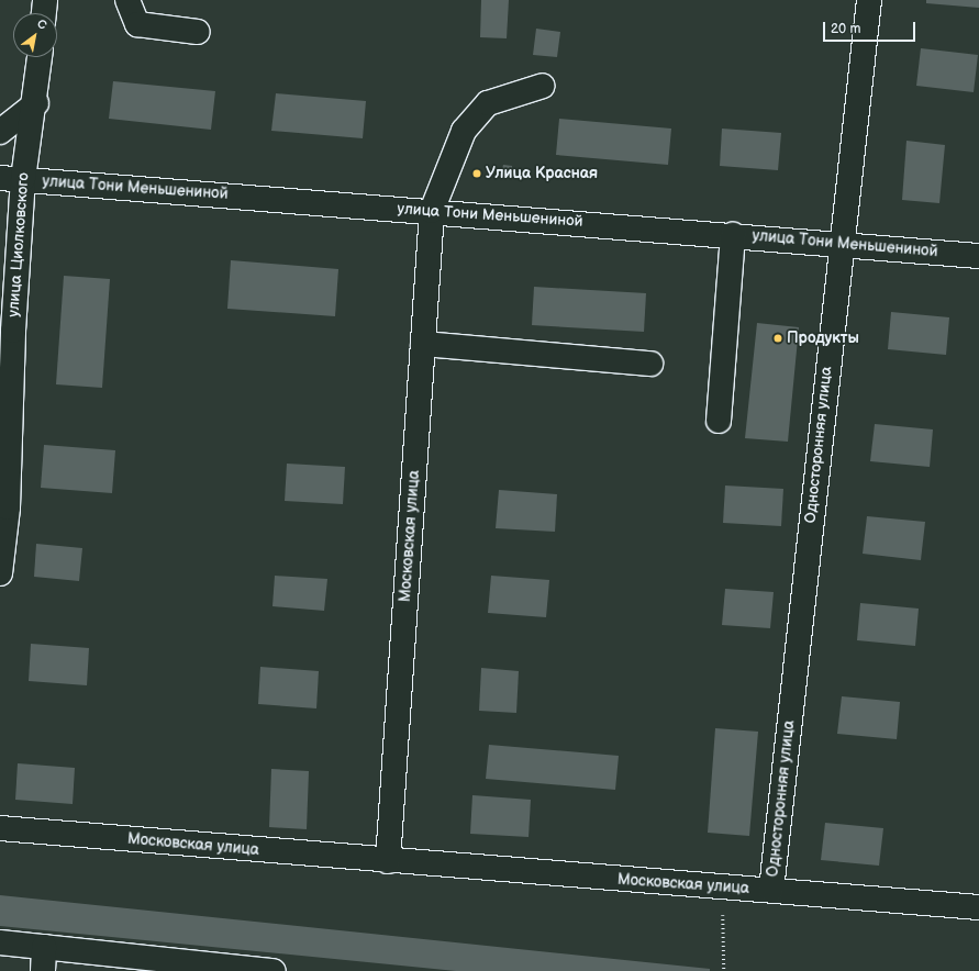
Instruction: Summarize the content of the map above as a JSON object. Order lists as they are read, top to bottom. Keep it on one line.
{"streets":{"street":["улица Тони Меньшениной","улица Циолковского","Односторонняя улица","Московская улица"]},"crossings":[["улица Тони Меньшениной","улица Циолковского"],["улица Тони Меньшениной","Односторонняя улица"],["улица Тони Меньшениной","Московская улица"],["Односторонняя улица","Московская улица"]],"places":["Улица Красная","Продукты"],"scale_bar":"20 m","north":"top right"}
